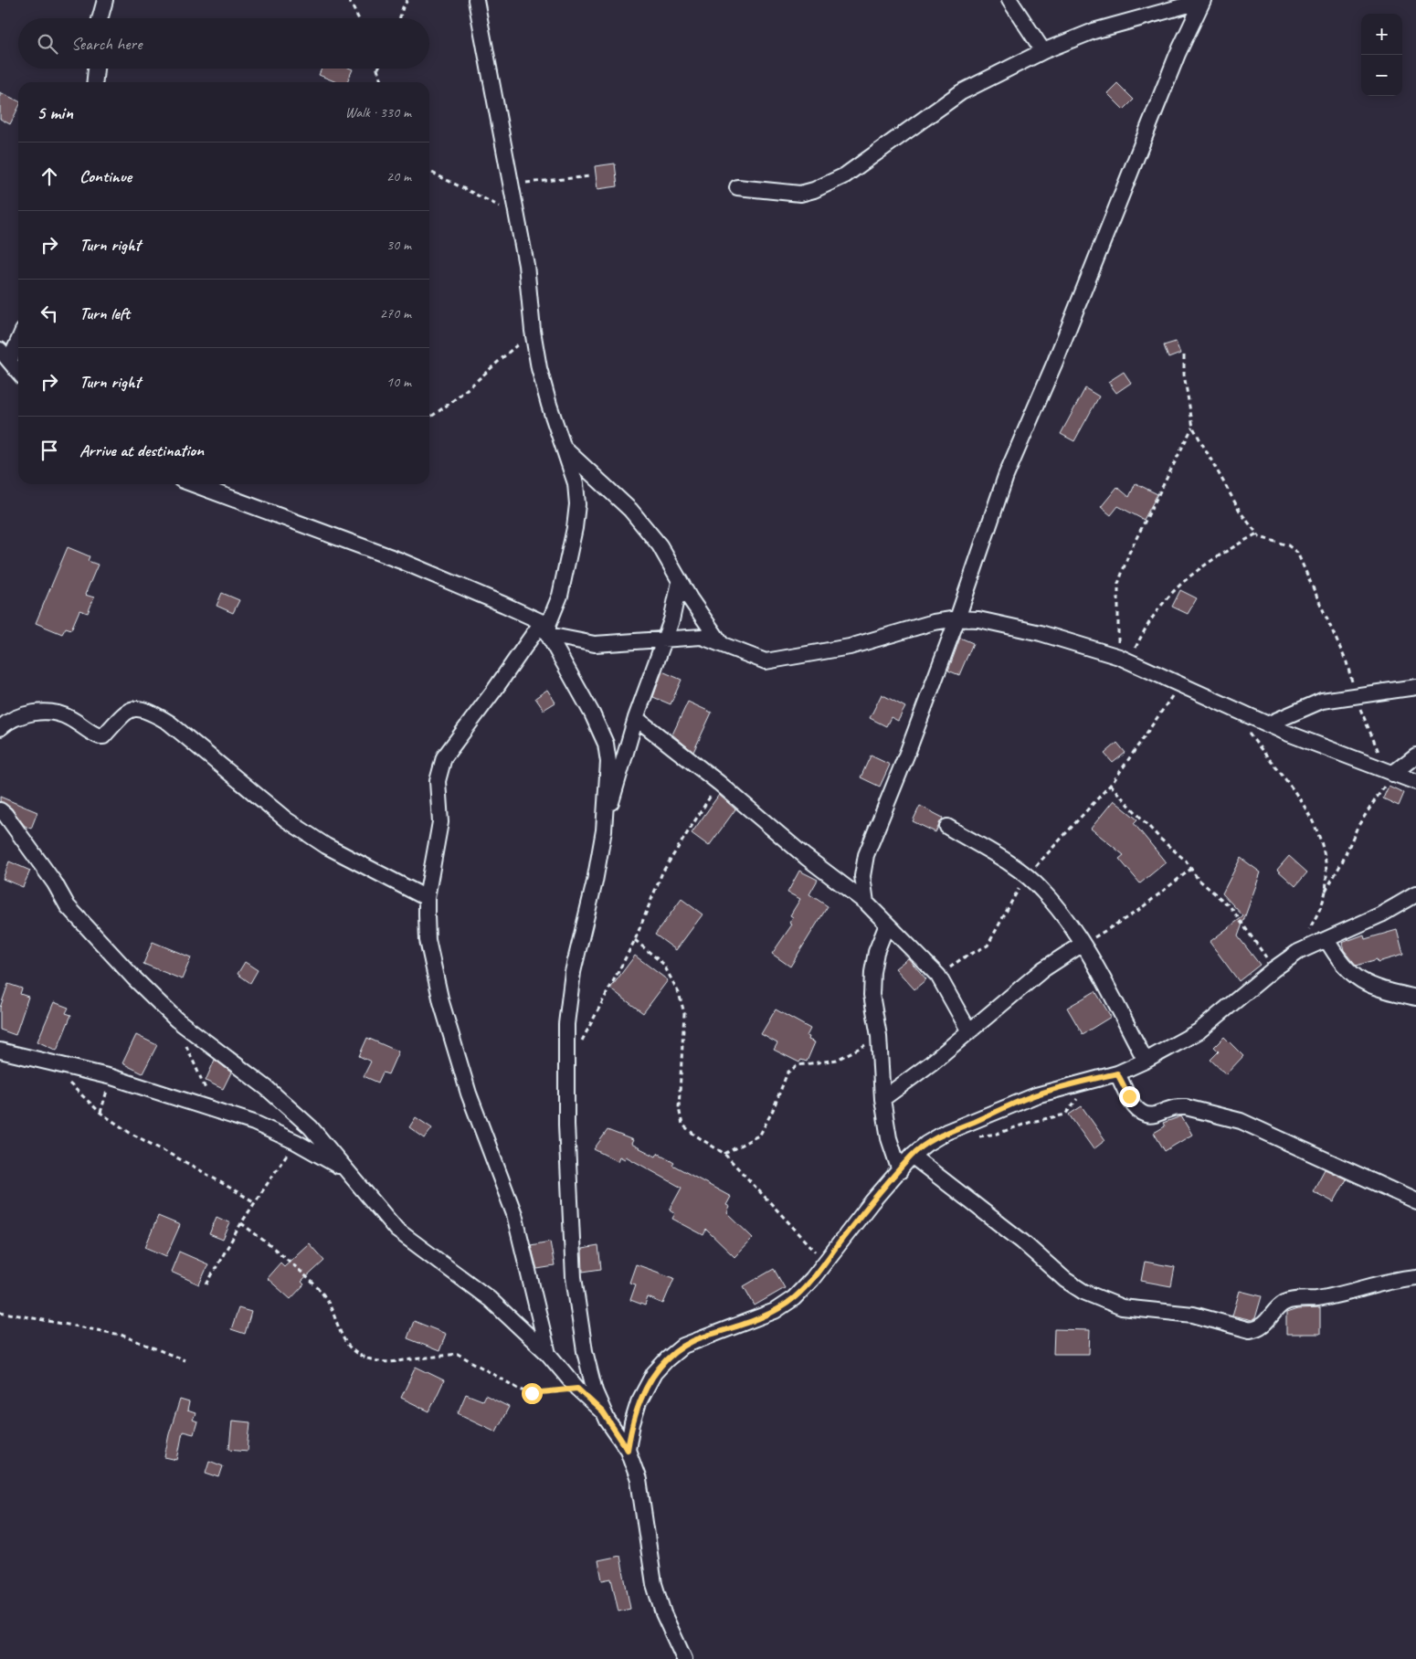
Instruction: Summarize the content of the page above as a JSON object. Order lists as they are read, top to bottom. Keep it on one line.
{"page":{"map_buttons":["+","−"],"search":"Search here","heading":["5 min","Walk · 330 m"],"list":[["Continue","20 m"],["Turn right","30 m"],["Turn left","270 m"],["Turn right","10 m"],"Arrive at destination"]}}
